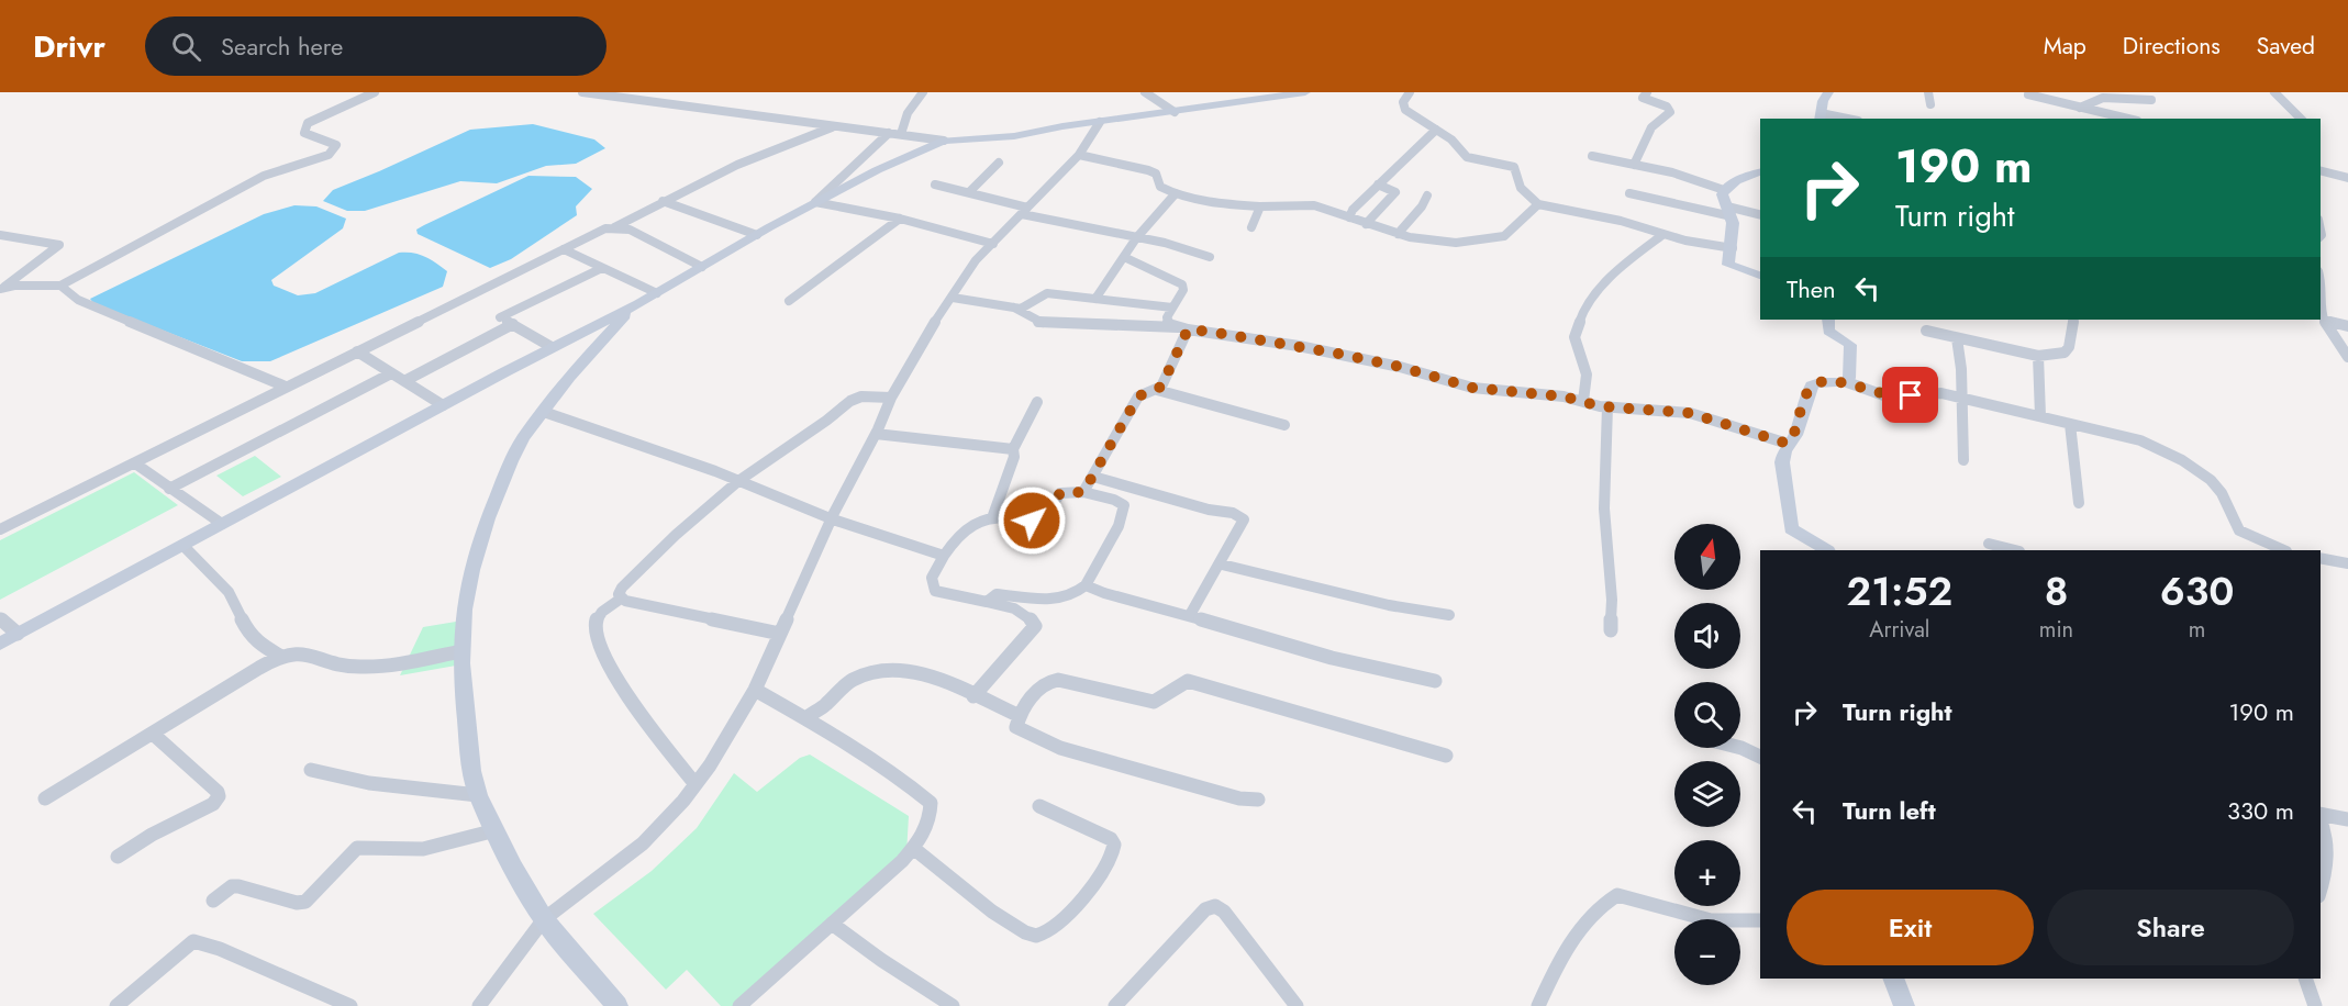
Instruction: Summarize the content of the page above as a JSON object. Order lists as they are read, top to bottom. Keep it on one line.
{"north":"top","page":{"header":"Drivr","search":"Search here","nav":["Map","Directions","Saved"],"turn":["190 m","Turn right"],"then":"Then","map_buttons":["+","−"],"eta":["21:52","Arrival","8","min","630","m"],"list":[{"name":"Turn right","value":"190 m"},{"name":"Turn left","value":"330 m"}],"buttons":["Exit","Share"]}}
